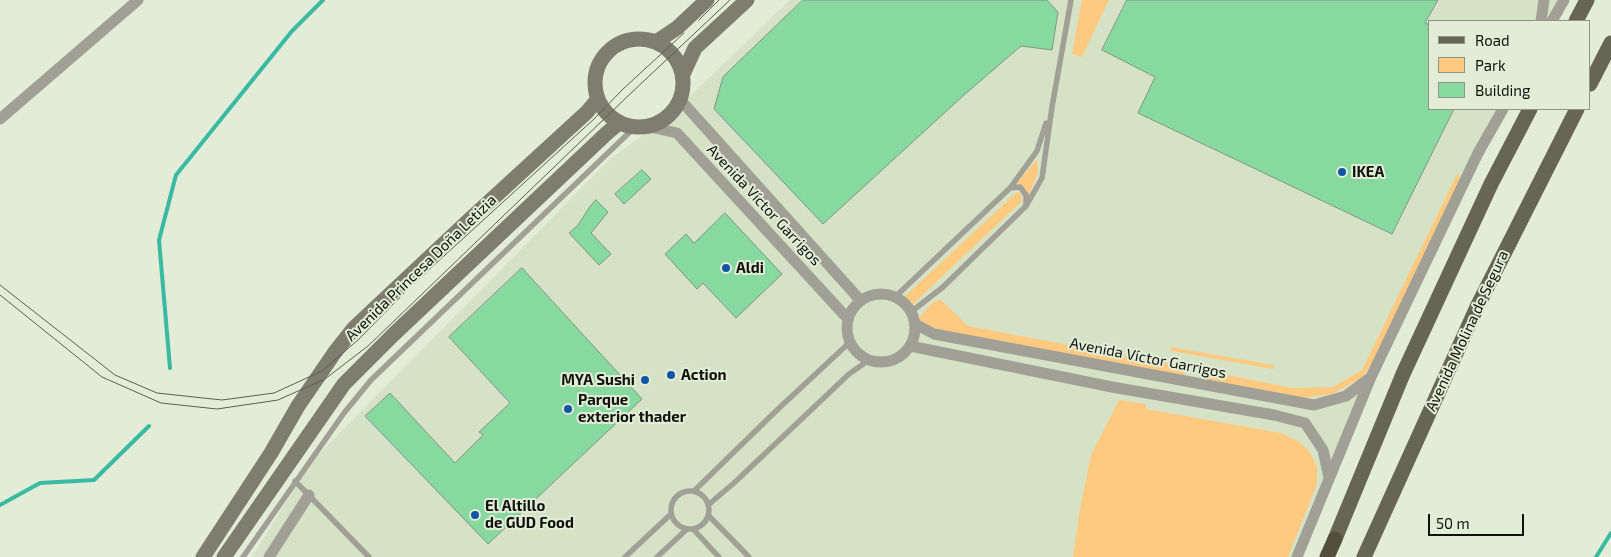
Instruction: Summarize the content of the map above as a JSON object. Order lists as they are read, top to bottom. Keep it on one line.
{"streets":{"main road":["Avenida Molina de Segura"],"street":["Avenida Víctor Garrigos","Avenida Princesa Doña Letizia"]},"crossings":[["Avenida Víctor Garrigos","Avenida Princesa Doña Letizia"]],"places":["IKEA","Aldi","Action","MYA Sushi","Parque exterior thader","El Altillo de GUD Food"],"legend":["Road","Park","Building"],"scale_bar":"50 m"}
